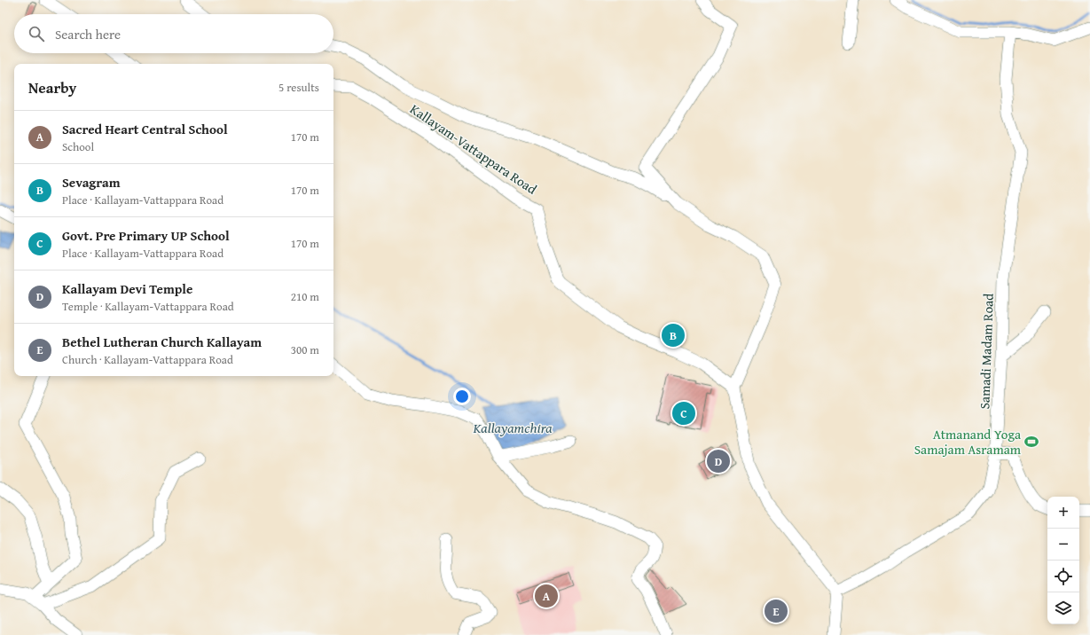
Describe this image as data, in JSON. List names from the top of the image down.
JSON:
{
  "streets": {
    "street": ["Kallayam-Vattappara Road", "Samadi Madam Road"]
  },
  "water": ["Kallayamchira"],
  "places": {
    "sports": ["Atmanand Yoga Samajam Asramam"]
  },
  "page": {
    "search": "Search here",
    "heading": ["Nearby", "5 results"],
    "list": [
      {
        "mark": "A",
        "name": "Sacred Heart Central School",
        "note": "School",
        "value": "170 m"
      },
      {
        "mark": "B",
        "name": "Sevagram",
        "note": "Place · Kallayam-Vattappara Road",
        "value": "170 m"
      },
      {
        "mark": "C",
        "name": "Govt. Pre Primary UP School",
        "note": "Place · Kallayam-Vattappara Road",
        "value": "170 m"
      },
      {
        "mark": "D",
        "name": "Kallayam Devi Temple",
        "note": "Temple · Kallayam-Vattappara Road",
        "value": "210 m"
      },
      {
        "mark": "E",
        "name": "Bethel Lutheran Church Kallayam",
        "note": "Church · Kallayam-Vattappara Road",
        "value": "300 m"
      }
    ],
    "pins": [
      "B",
      "C",
      "D",
      "A",
      "E"
    ],
    "map_buttons": ["+", "−"]
  }
}
